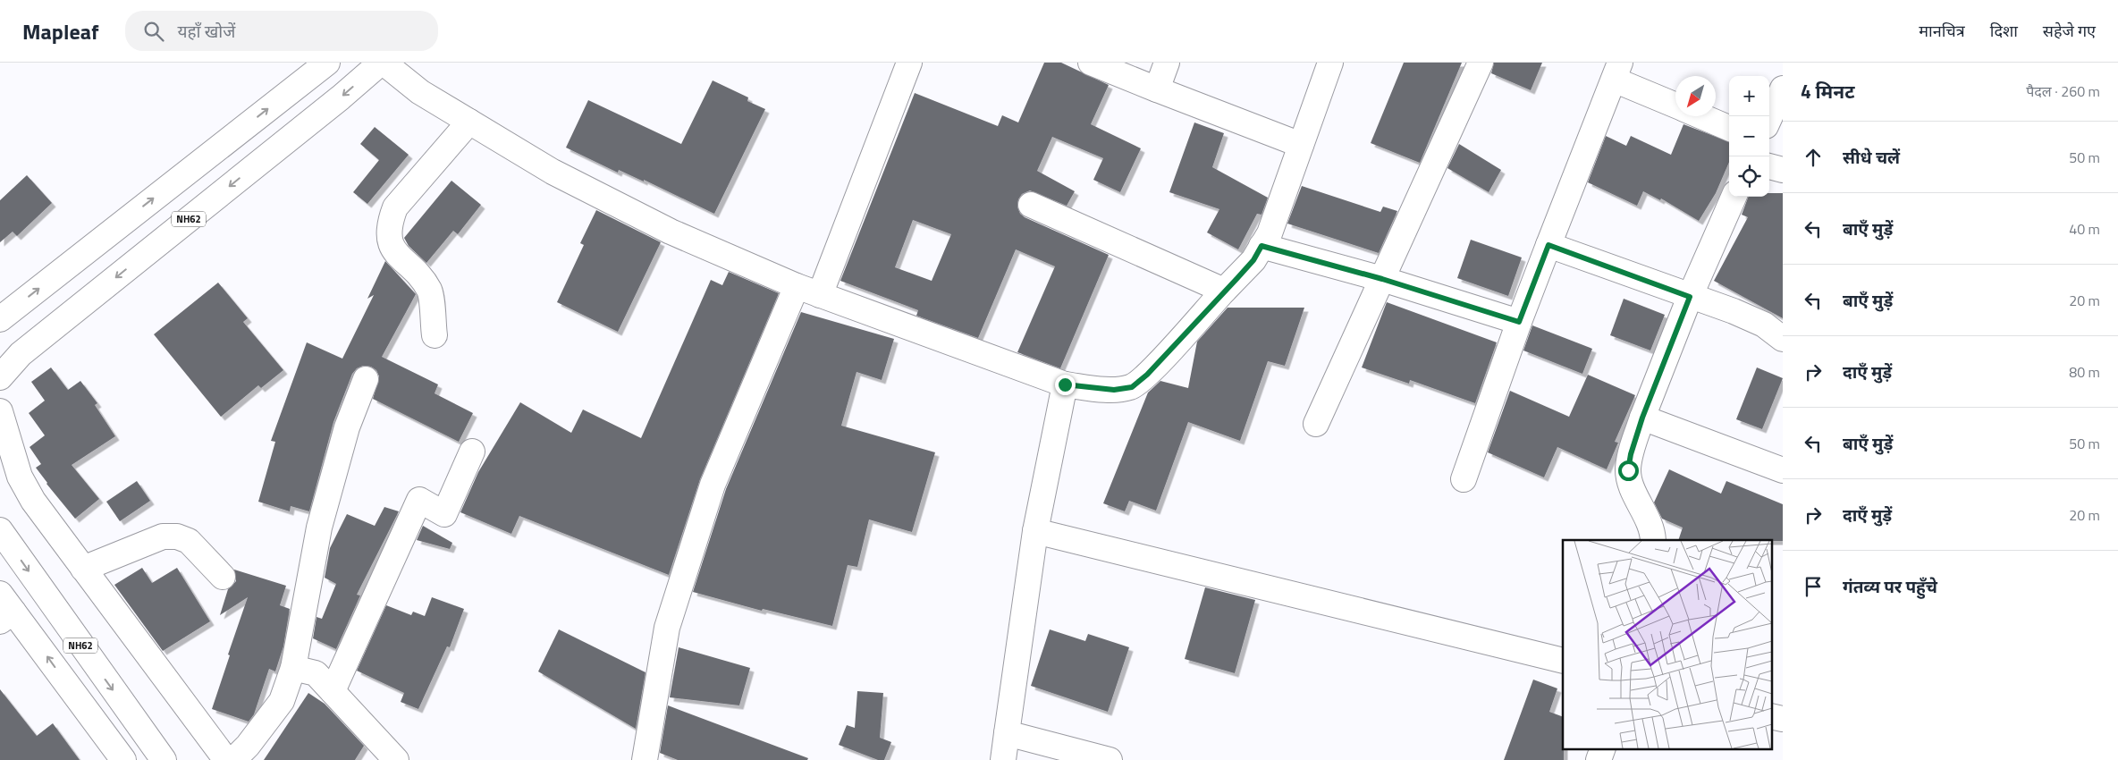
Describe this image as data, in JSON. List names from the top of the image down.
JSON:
{
  "streets": {
    "main road": ["NH62"]
  },
  "north": "bottom left",
  "page": {
    "header": "Mapleaf",
    "search": "यहाँ खोजें",
    "nav": ["मानचित्र", "दिशा", "सहेजे गए"],
    "heading": ["4 मिनट", "पैदल · 260 m"],
    "map_buttons": ["+", "−"],
    "list": [
      ["सीधे चलें", "50 m"],
      ["बाएँ मुड़ें", "40 m"],
      ["बाएँ मुड़ें", "20 m"],
      ["दाएँ मुड़ें", "80 m"],
      ["बाएँ मुड़ें", "50 m"],
      ["दाएँ मुड़ें", "20 m"],
      "गंतव्य पर पहुँचे"
    ]
  }
}
